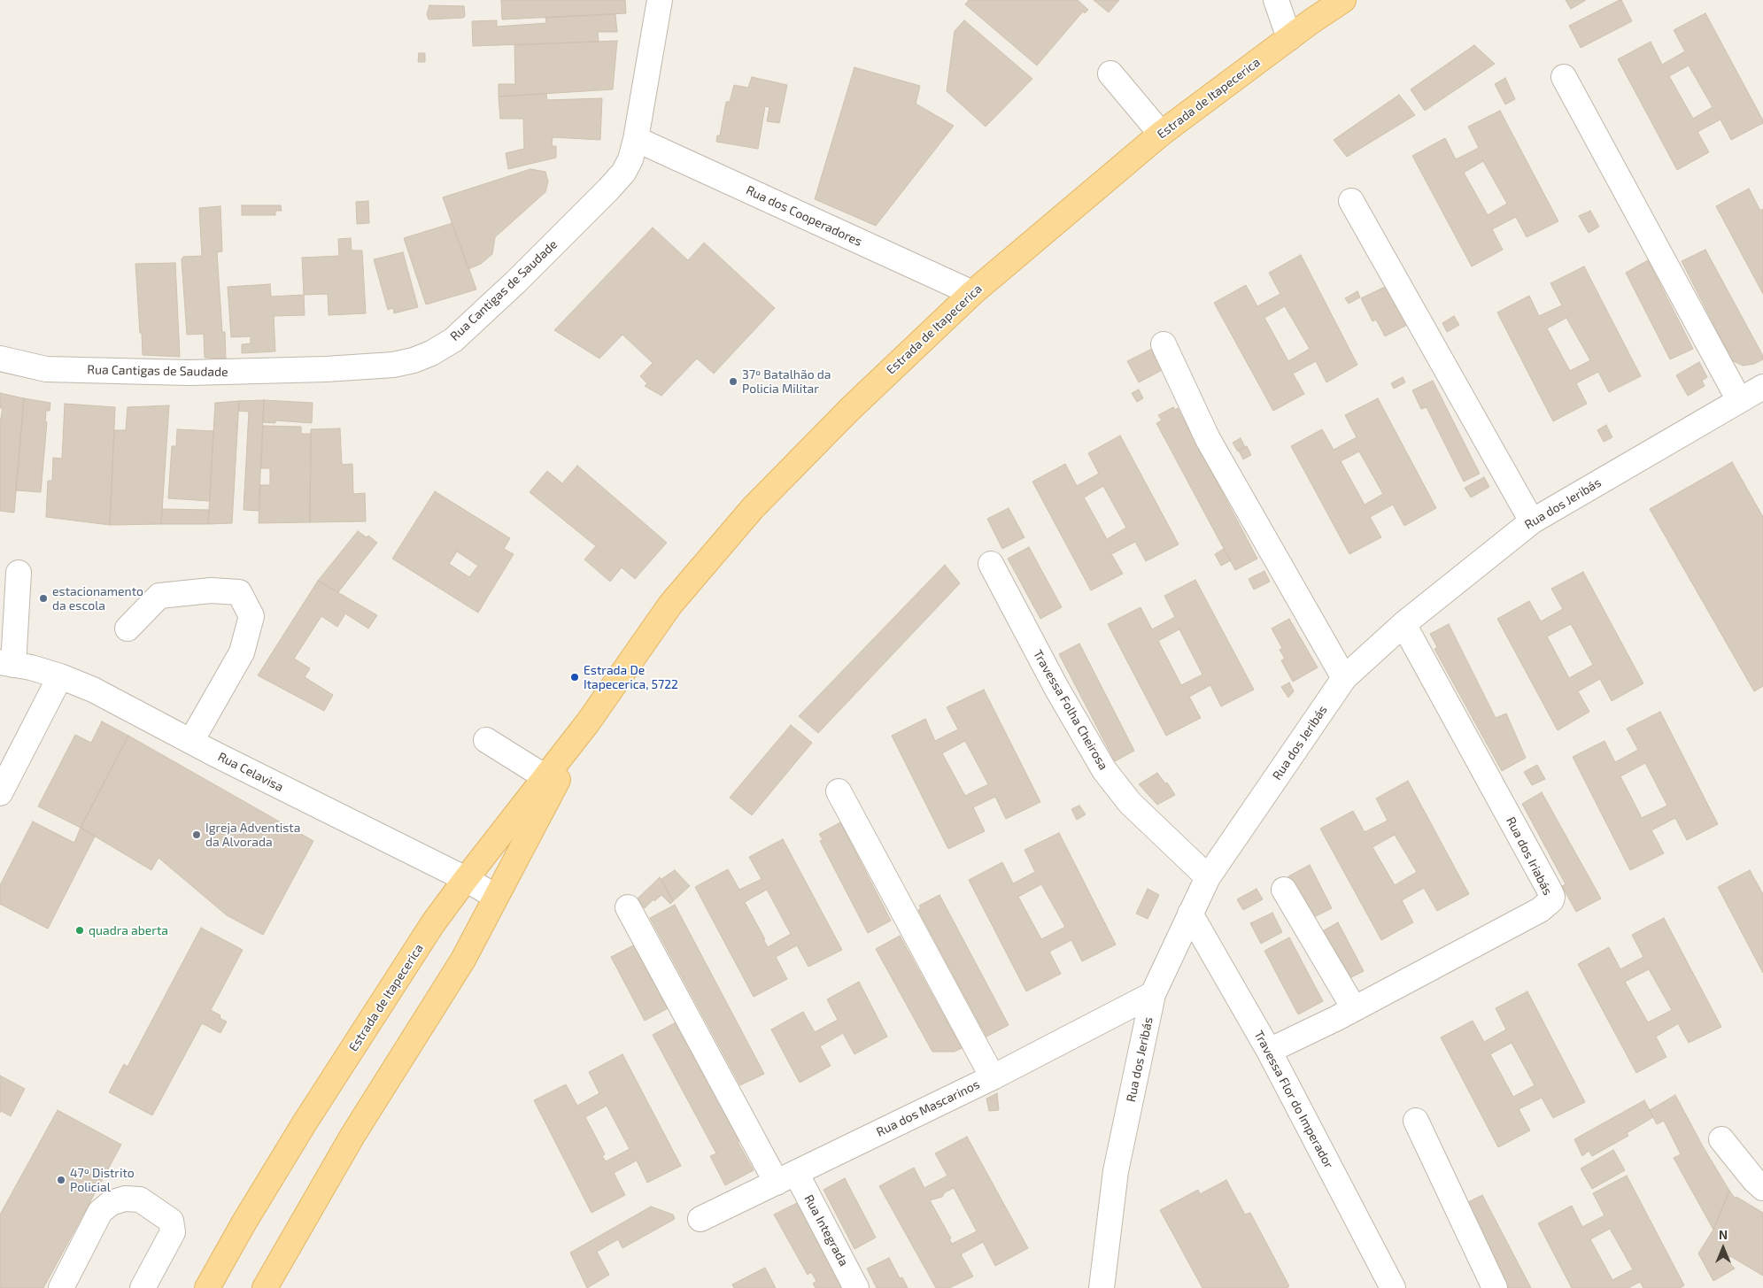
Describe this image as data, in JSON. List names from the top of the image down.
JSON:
{
  "streets": {
    "main road": ["Estrada de Itapecerica"],
    "street": [
      "Rua dos Cooperadores",
      "Rua Cantigas de Saudade",
      "Rua dos Jeribás",
      "Travessa Folha Cheirosa",
      "Rua Celavisa",
      "Rua dos Iriabás",
      "Travessa Flor do Imperador",
      "Rua dos Mascarinos",
      "Rua Integrada"
    ]
  },
  "crossings": [
    ["Estrada de Itapecerica", "Rua dos Cooperadores"],
    ["Estrada de Itapecerica", "Rua Celavisa"],
    ["Rua dos Cooperadores", "Rua Cantigas de Saudade"],
    ["Rua dos Jeribás", "Travessa Folha Cheirosa"],
    ["Rua dos Jeribás", "Rua dos Iriabás"],
    ["Rua dos Jeribás", "Travessa Flor do Imperador"],
    ["Rua dos Jeribás", "Rua dos Mascarinos"],
    ["Rua dos Iriabás", "Travessa Flor do Imperador"],
    ["Rua dos Mascarinos", "Rua Integrada"]
  ],
  "places": [
    "37º Batalhão da Policia Militar",
    "estacionamento da escola",
    "Estrada De Itapecerica, 5722",
    "Igreja Adventista da Alvorada",
    "quadra aberta",
    "47º Distrito Policial"
  ],
  "north": "top"
}
